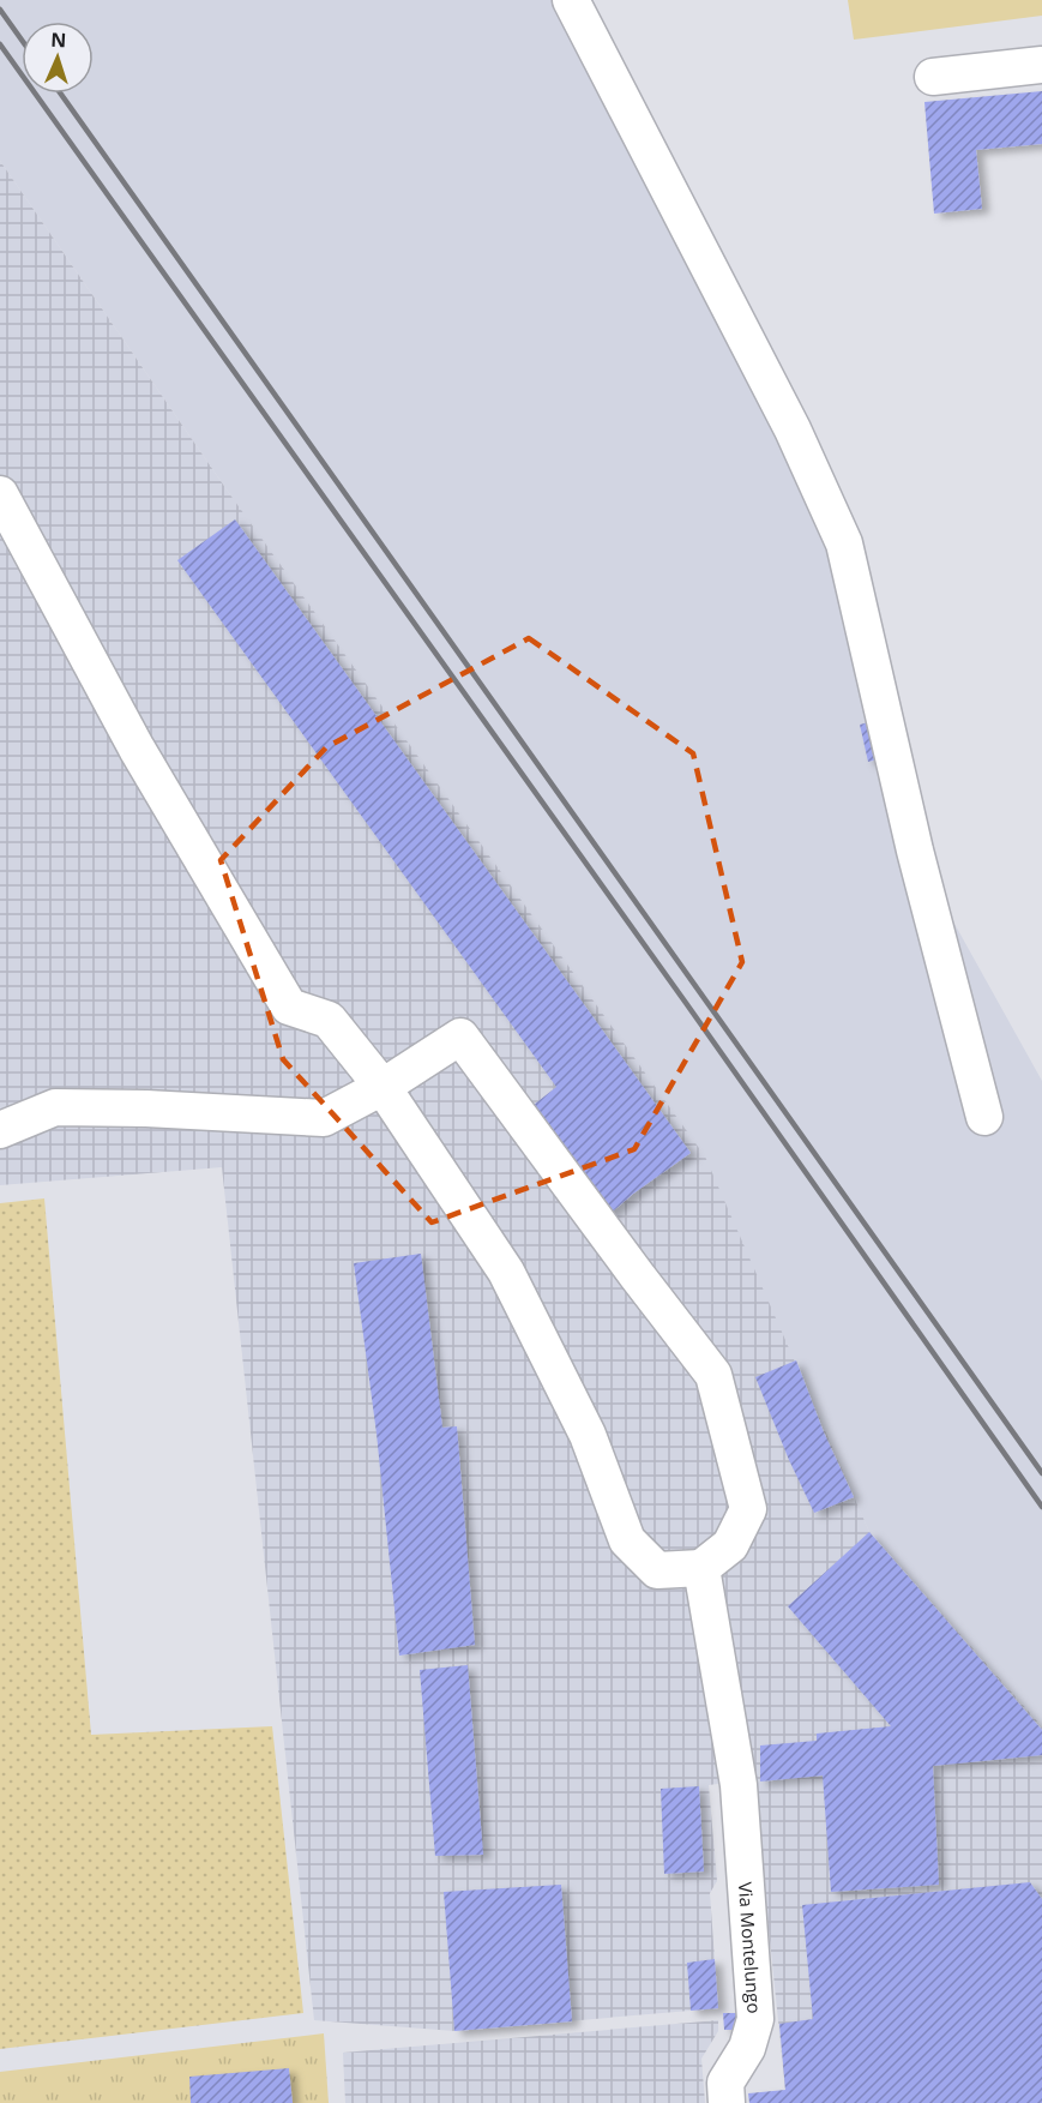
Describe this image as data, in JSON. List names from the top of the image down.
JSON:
{
  "streets": {
    "street": ["Via Montelungo"]
  },
  "north": "top"
}
